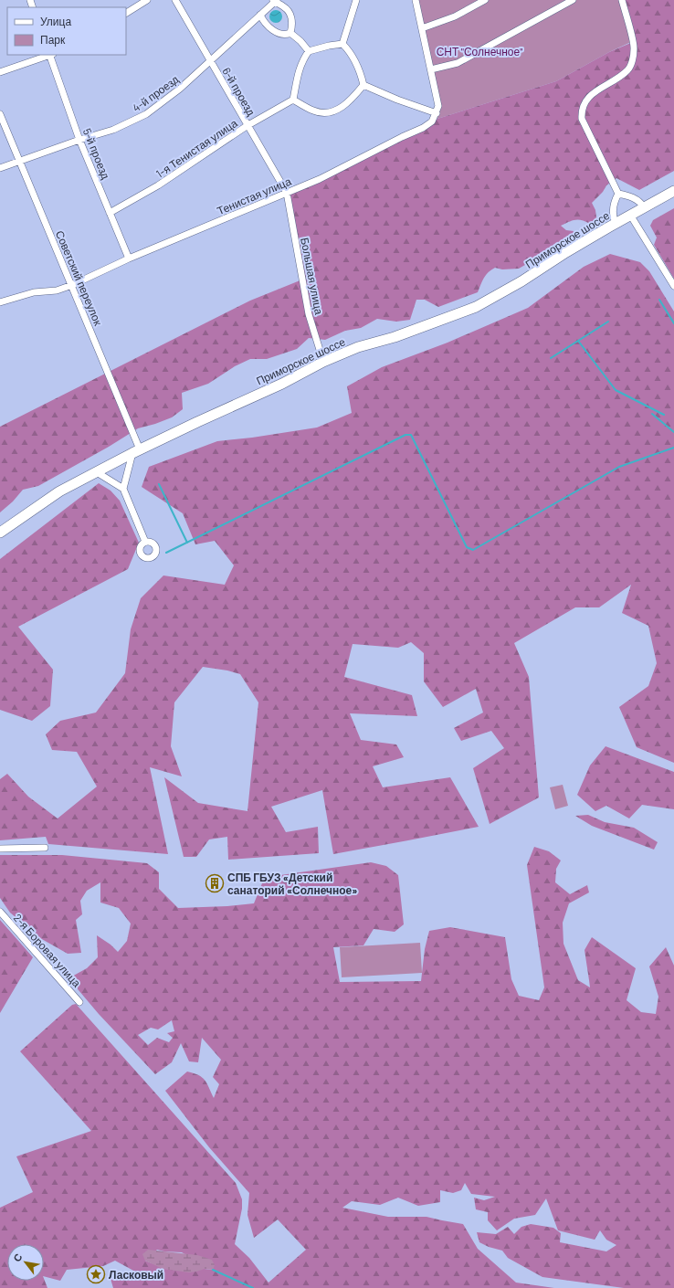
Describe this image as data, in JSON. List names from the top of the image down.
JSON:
{
  "streets": {
    "main road": ["Приморское шоссе"],
    "street": [
      "6-й проезд",
      "4-й проезд",
      "1-я Тенистая улица",
      "5-й проезд",
      "Тенистая улица",
      "Большая улица",
      "Советский переулок",
      "2-я Боровая улица"
    ]
  },
  "crossings": [
    ["6-й проезд", "4-й проезд"],
    ["6-й проезд", "1-я Тенистая улица"],
    ["6-й проезд", "Тенистая улица"],
    ["6-й проезд", "Большая улица"],
    ["4-й проезд", "5-й проезд"],
    ["4-й проезд", "Советский переулок"],
    ["1-я Тенистая улица", "5-й проезд"],
    ["5-й проезд", "Тенистая улица"],
    ["Тенистая улица", "Большая улица"],
    ["Тенистая улица", "Советский переулок"],
    ["Приморское шоссе", "Большая улица"],
    ["Приморское шоссе", "Советский переулок"]
  ],
  "parks": ["СНТ \"Солнечное\""],
  "places": {
    "building": ["СПБ ГБУЗ «Детский санаторий «Солнечное»"],
    "place": ["Ласковый"]
  },
  "legend": ["Улица", "Парк"],
  "north": "top left"
}
